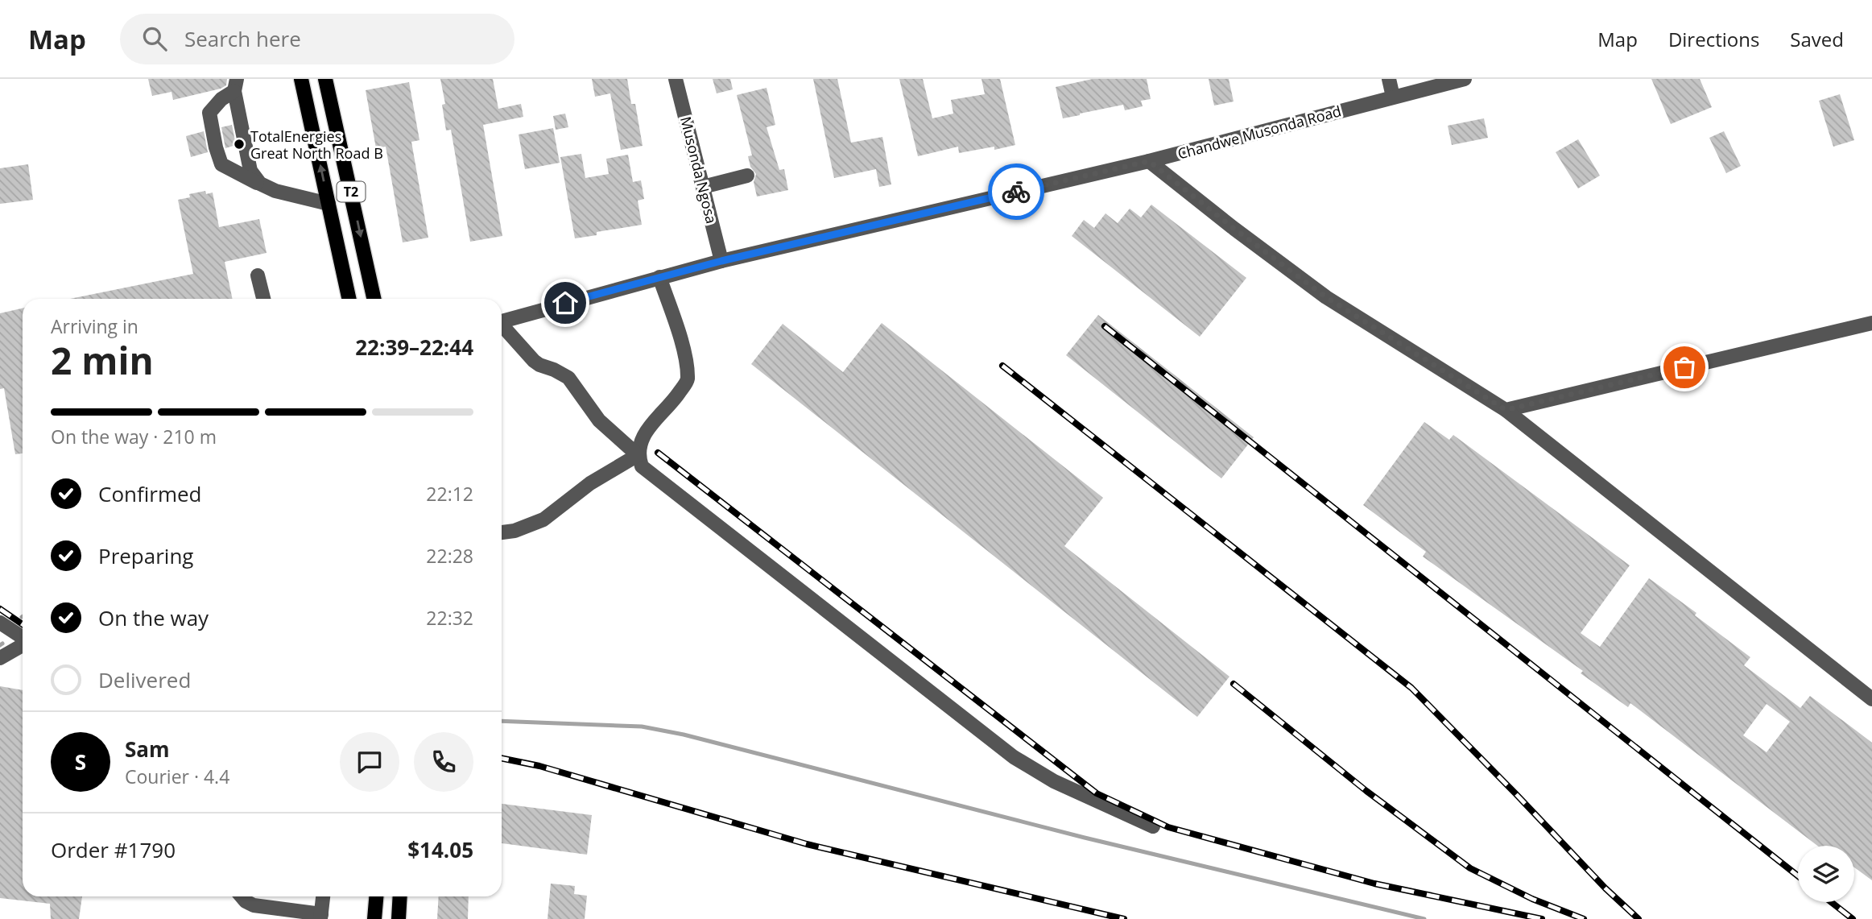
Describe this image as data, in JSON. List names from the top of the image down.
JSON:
{
  "streets": {
    "main road": ["T2"],
    "street": ["Chandwe Musonda Road", "Musonda Ngosa"]
  },
  "crossings": [
    ["Chandwe Musonda Road", "Musonda Ngosa"]
  ],
  "places": ["TotalEnergies Great North Road B"],
  "page": {
    "header": "Map",
    "search": "Search here",
    "nav": ["Map", "Directions", "Saved"],
    "heading": ["2 min", "Arriving in", "22:39–22:44"],
    "panel": [
      "Sam",
      "Courier · 4.4",
      "Order #1790",
      "$14.05"
    ],
    "bar": "On the way · 210 m",
    "list": [
      ["Confirmed", "22:12"],
      ["Preparing", "22:28"],
      ["On the way", "22:32"],
      "Delivered"
    ],
    "round": "S"
  }
}
